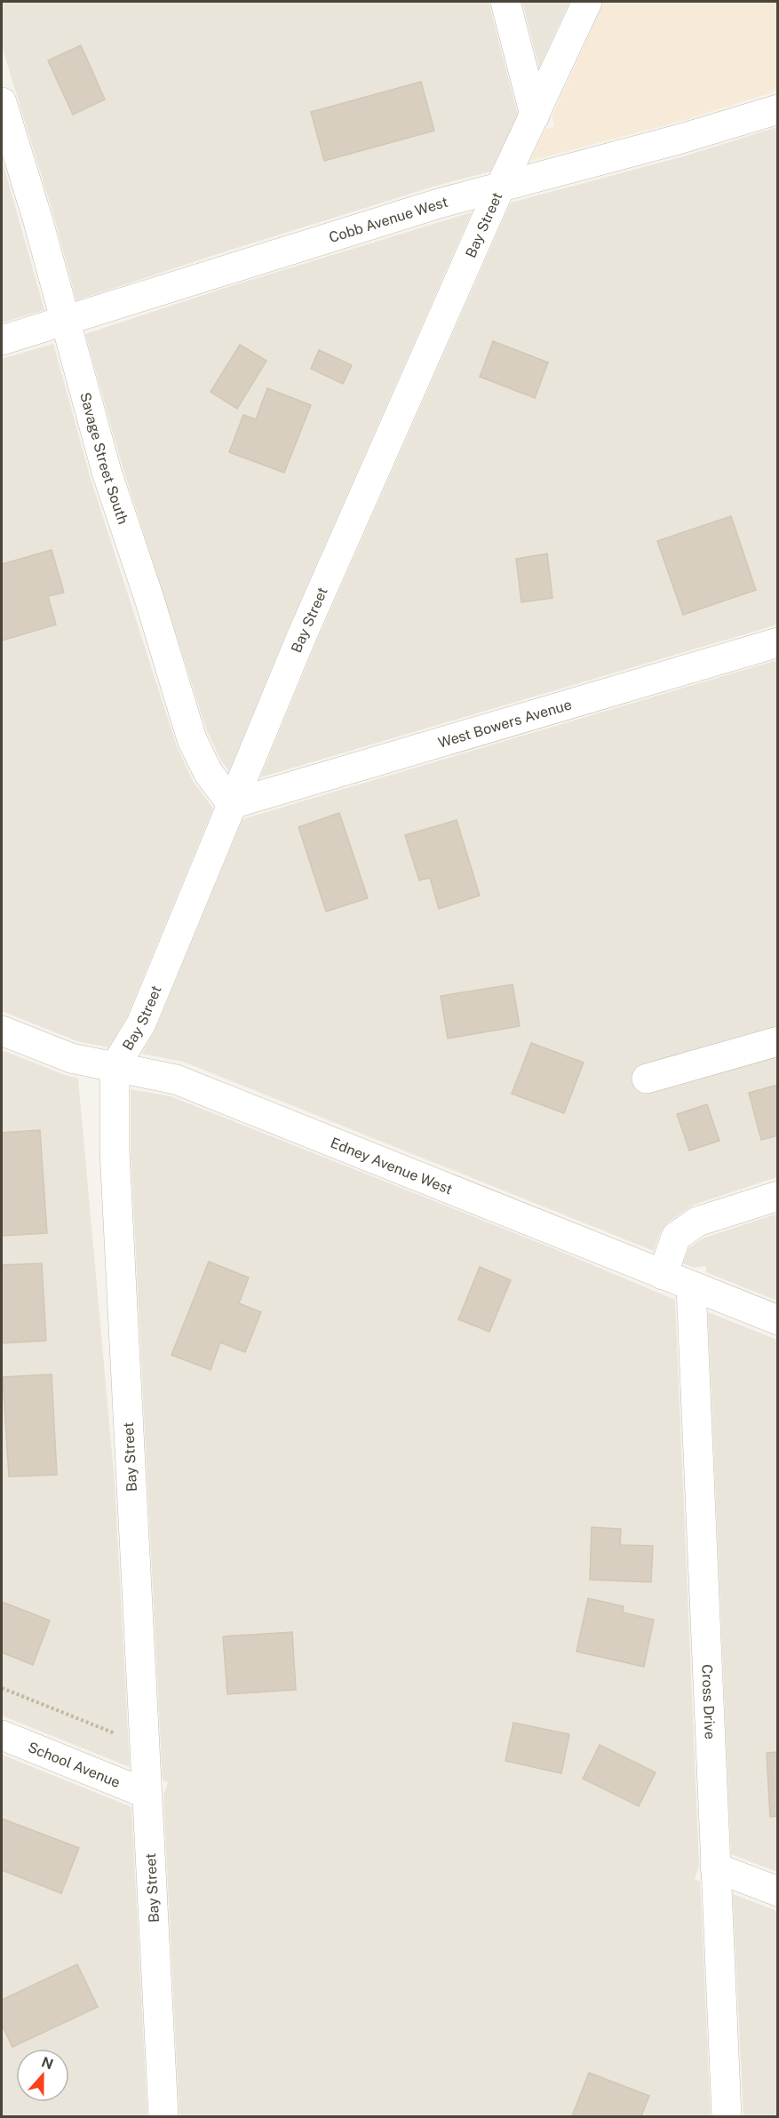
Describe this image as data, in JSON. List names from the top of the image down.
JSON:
{
  "streets": {
    "street": [
      "Cobb Avenue West",
      "Bay Street",
      "Savage Street South",
      "West Bowers Avenue",
      "Edney Avenue West",
      "Cross Drive",
      "School Avenue"
    ]
  },
  "crossings": [
    ["Cobb Avenue West", "Bay Street"],
    ["Cobb Avenue West", "Savage Street South"],
    ["Bay Street", "Savage Street South"],
    ["Bay Street", "West Bowers Avenue"],
    ["Bay Street", "Edney Avenue West"],
    ["Bay Street", "School Avenue"],
    ["Savage Street South", "West Bowers Avenue"],
    ["Edney Avenue West", "Cross Drive"]
  ],
  "north": "top"
}
